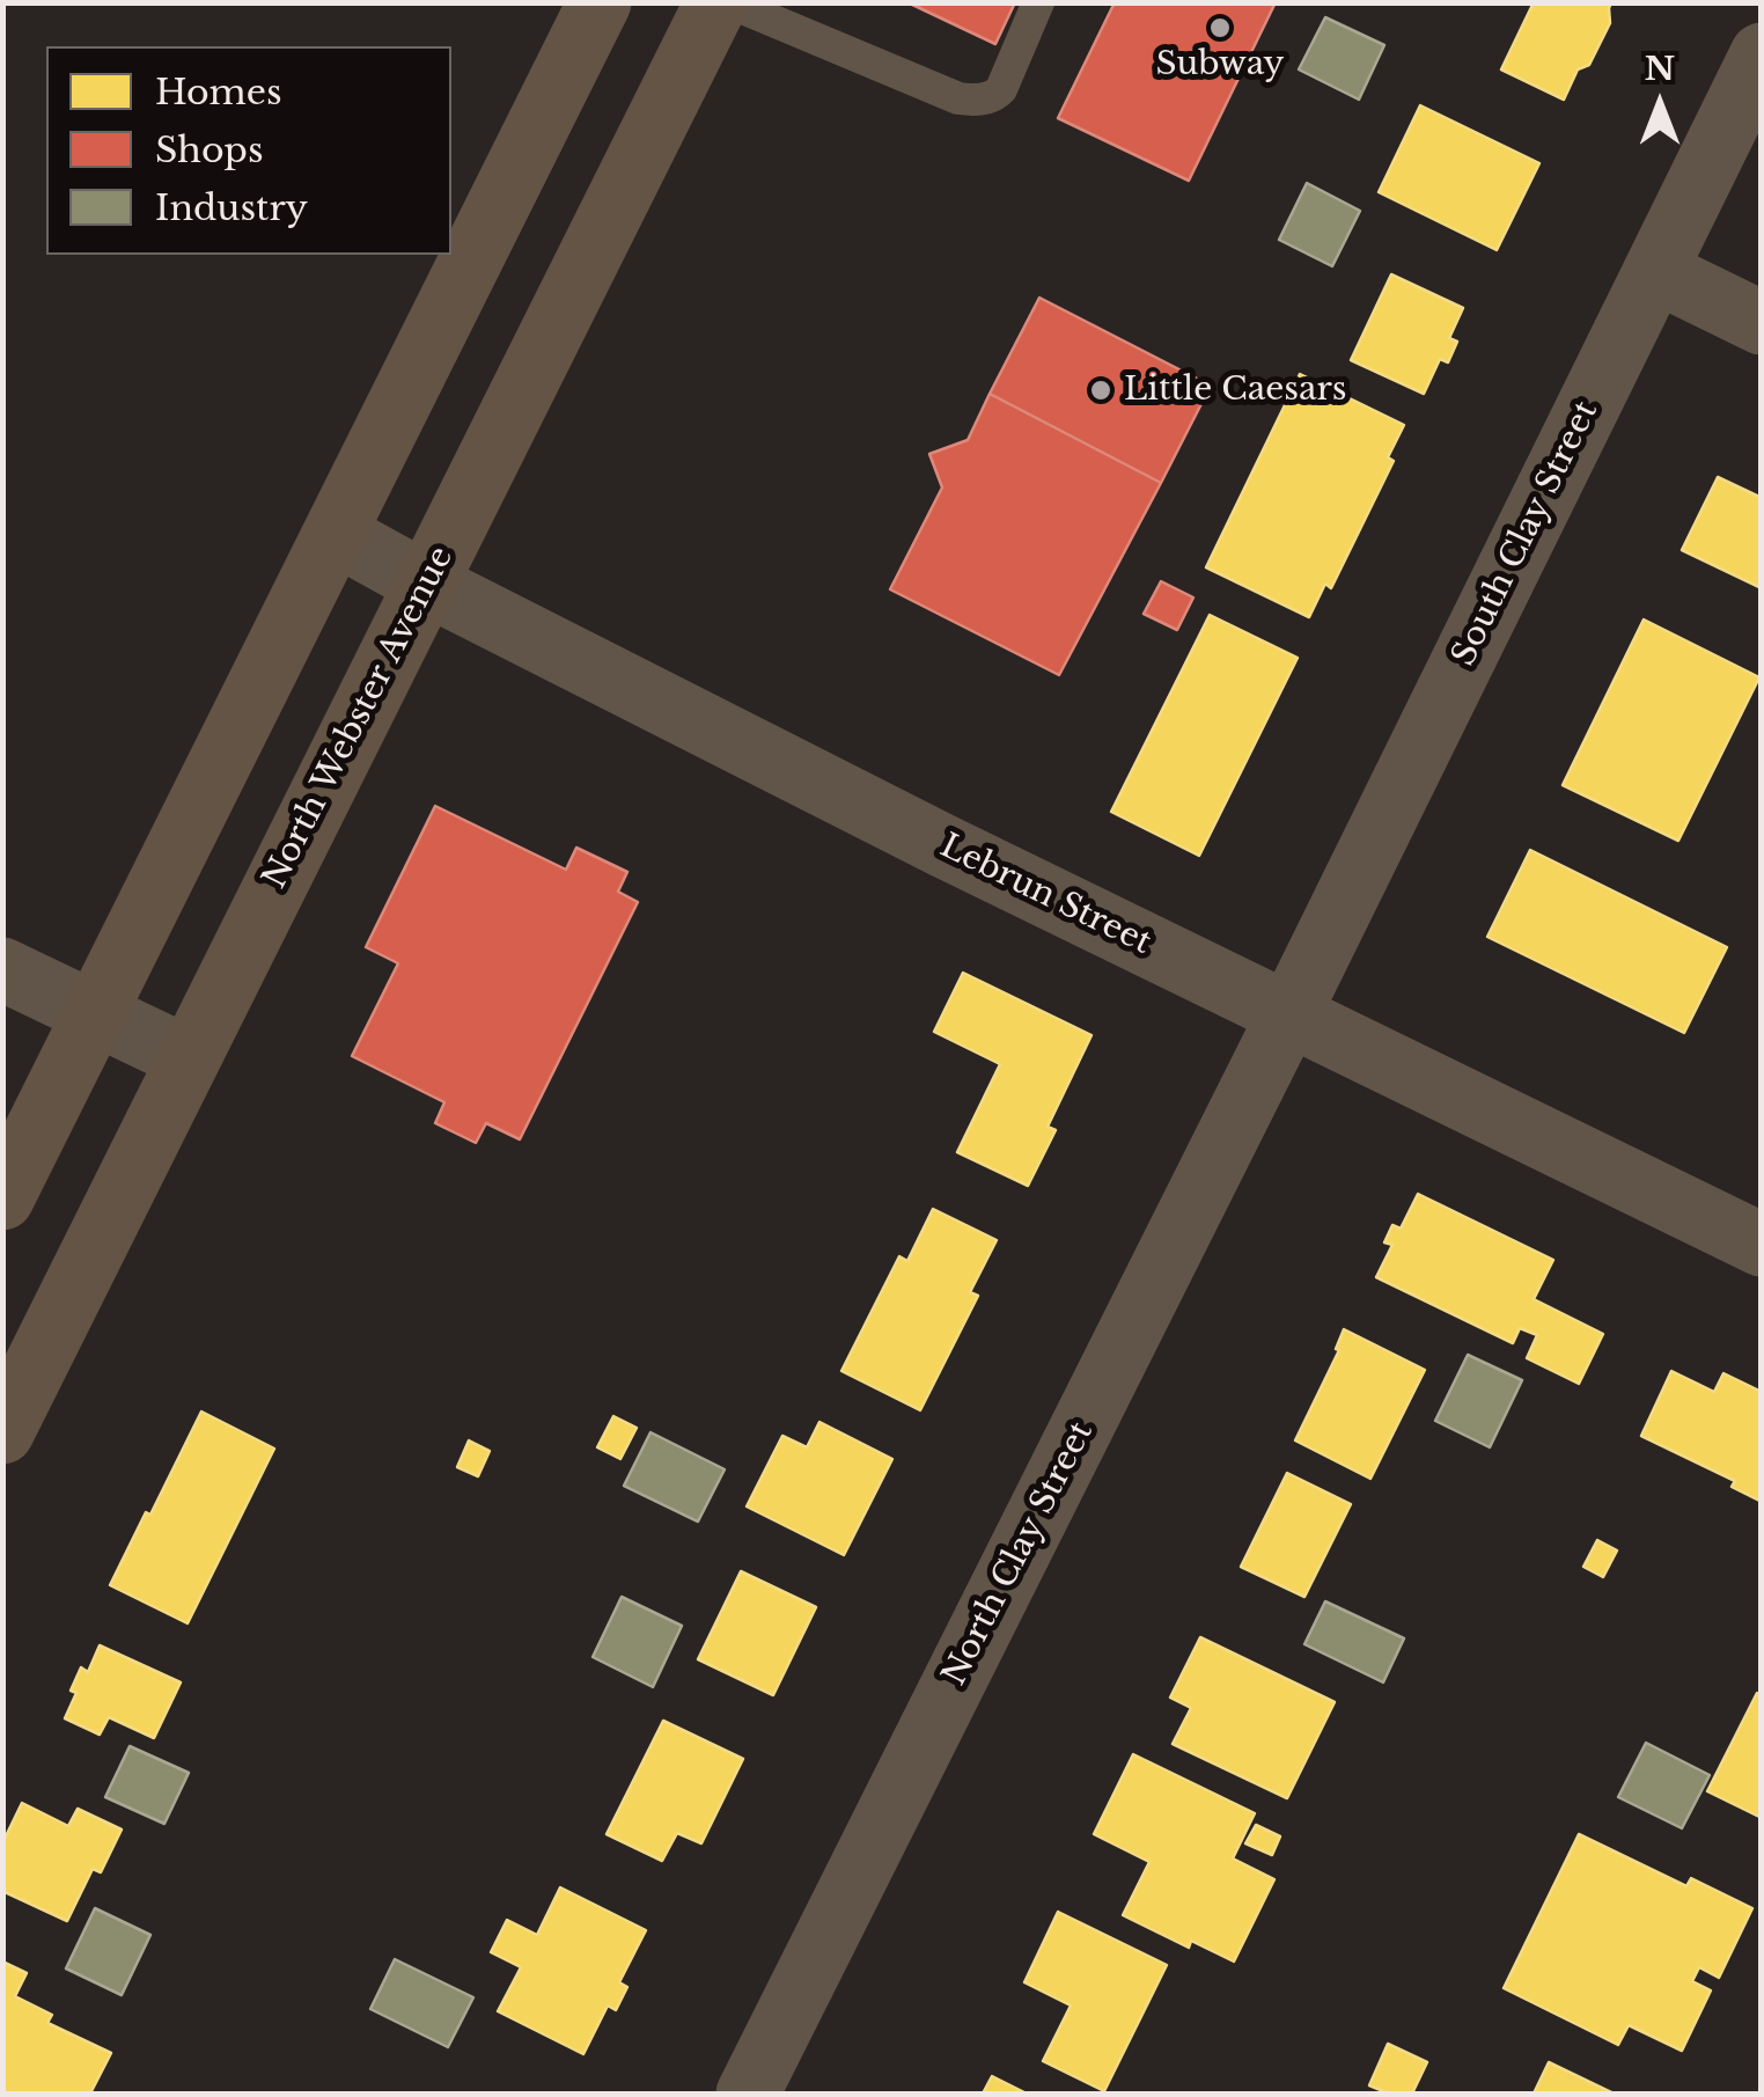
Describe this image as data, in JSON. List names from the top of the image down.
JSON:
{
  "streets": {
    "main road": ["North Webster Avenue"],
    "street": ["South Clay Street", "Lebrun Street", "North Clay Street"]
  },
  "crossings": [
    ["South Clay Street", "Lebrun Street"],
    ["South Clay Street", "North Clay Street"],
    ["North Webster Avenue", "Lebrun Street"],
    ["Lebrun Street", "North Clay Street"]
  ],
  "places": ["Subway", "Little Caesars"],
  "legend": ["Homes", "Shops", "Industry"],
  "north": "top"
}
